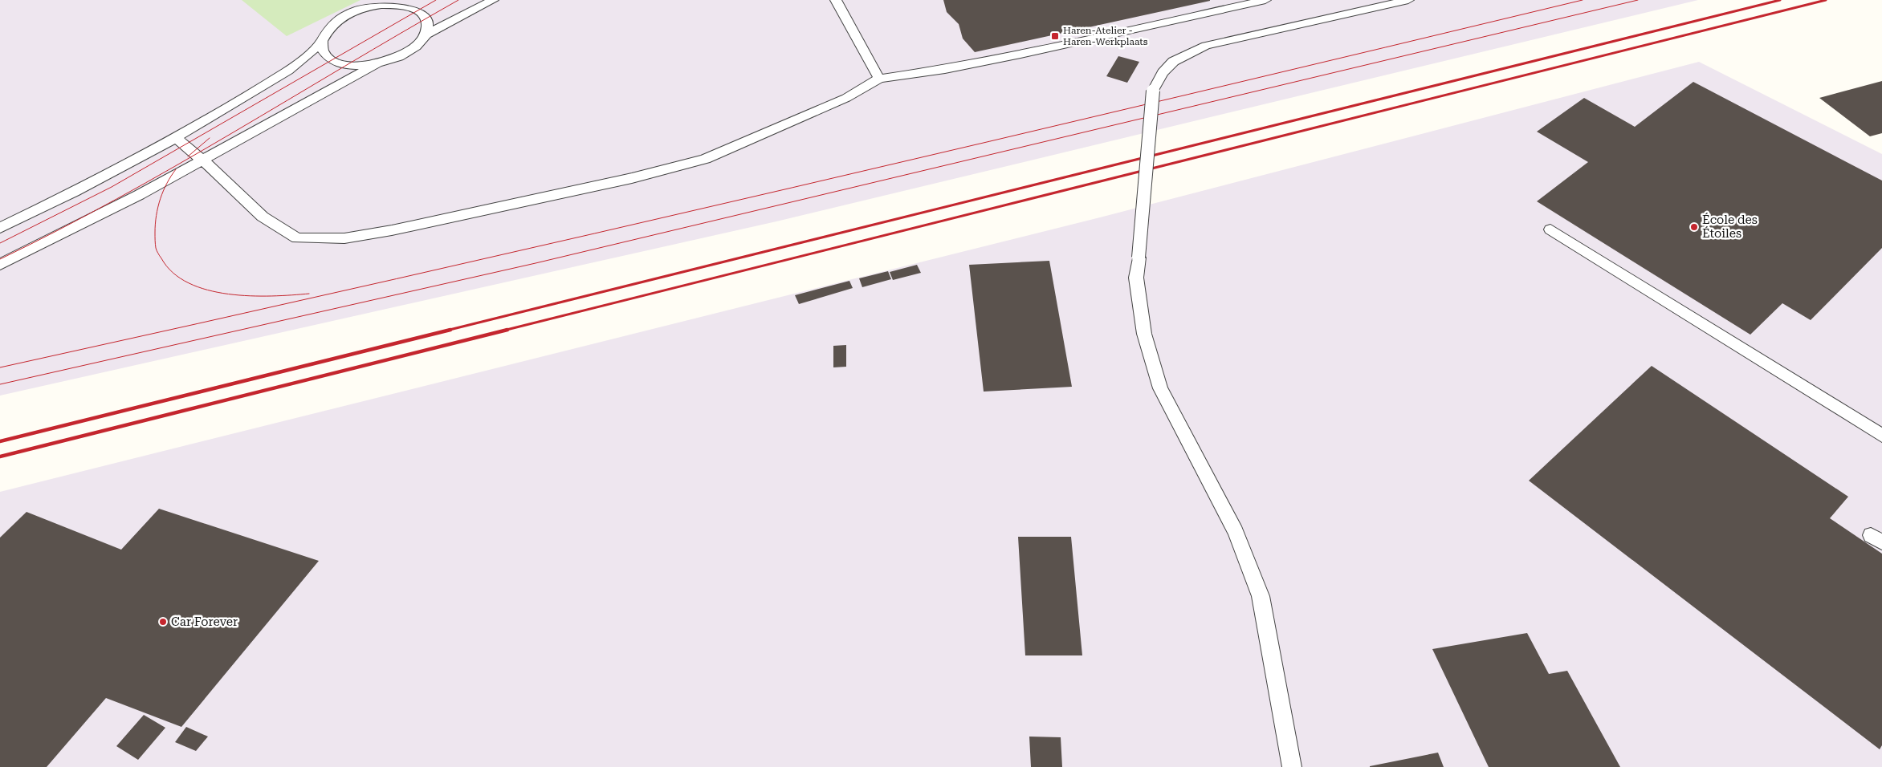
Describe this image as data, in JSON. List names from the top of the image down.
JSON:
{
  "places": {
    "transit": ["Haren-Atelier - Haren-Werkplaats"],
    "other": ["École des Étoiles", "Car Forever"]
  }
}
